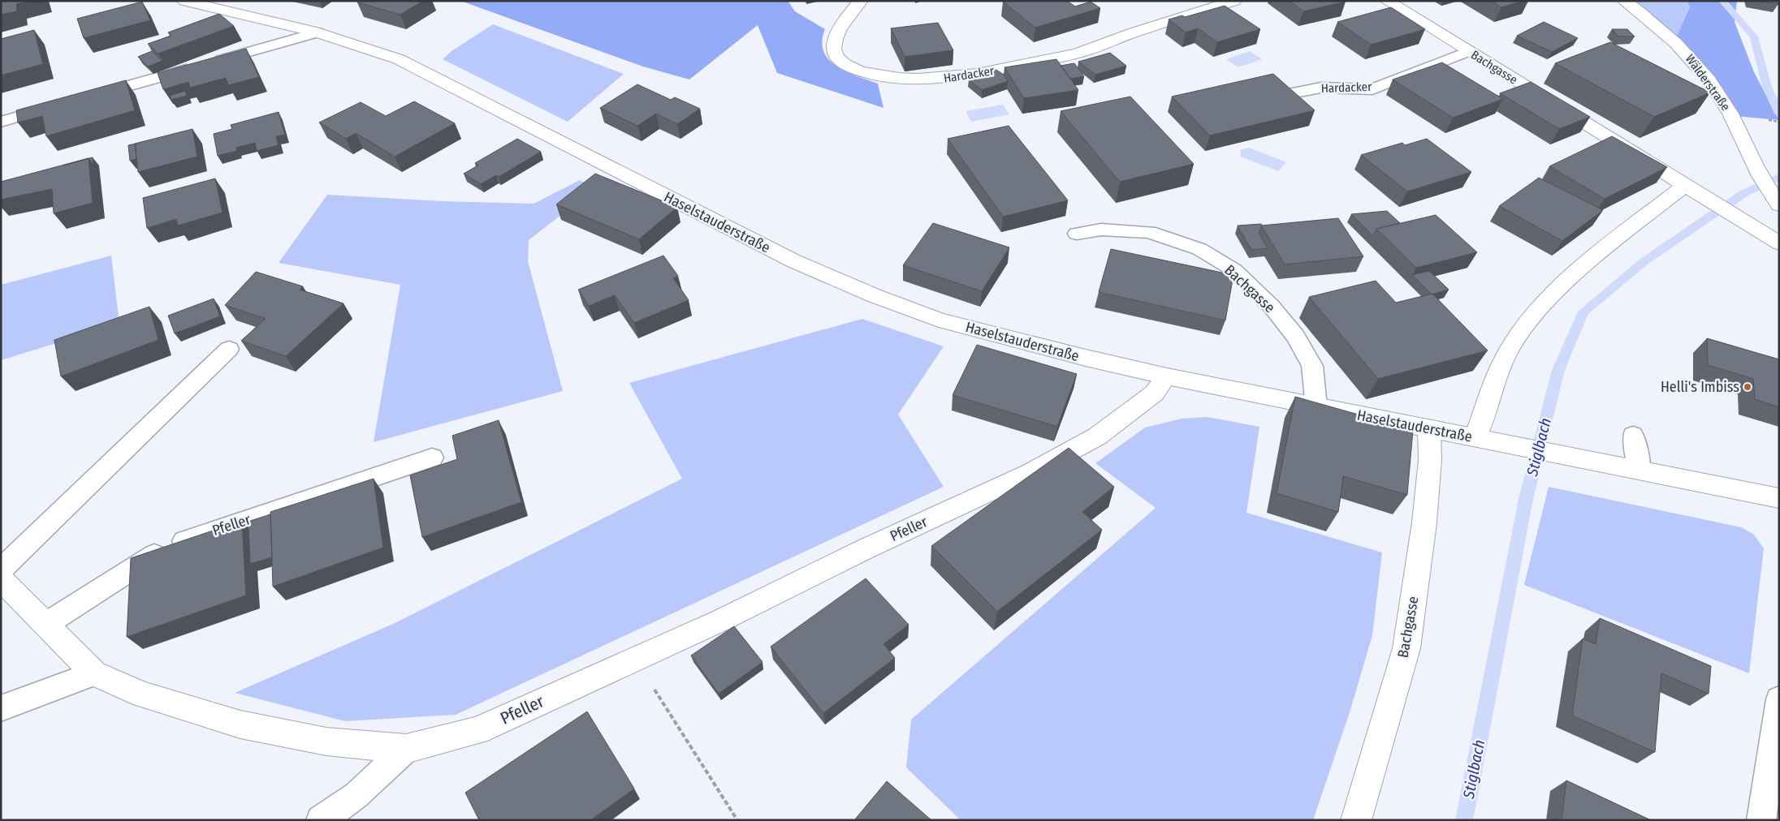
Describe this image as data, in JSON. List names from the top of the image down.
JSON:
{
  "streets": {
    "street": [
      "Bachgasse",
      "Hardacker",
      "Wälderstraße",
      "Haselstauderstraße",
      "Pfeller"
    ]
  },
  "crossings": [
    ["Bachgasse", "Hardacker"],
    ["Bachgasse", "Haselstauderstraße"],
    ["Haselstauderstraße", "Pfeller"]
  ],
  "water": ["Stiglbach"],
  "places": ["Helli's Imbiss"]
}
